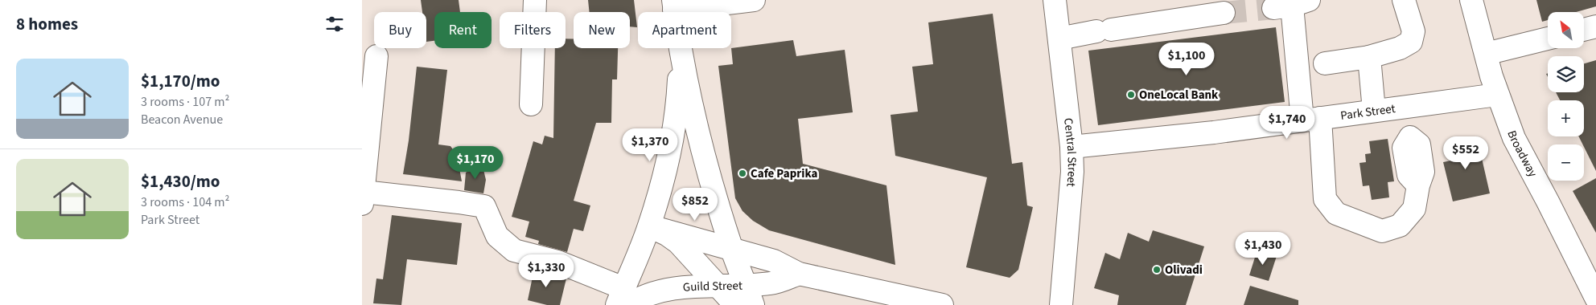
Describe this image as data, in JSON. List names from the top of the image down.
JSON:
{
  "streets": {
    "street": [
      "Park Street",
      "Central Street",
      "Broadway",
      "Guild Street"
    ]
  },
  "crossings": [
    ["Park Street", "Central Street"],
    ["Park Street", "Broadway"]
  ],
  "places": ["OneLocal Bank", "Cafe Paprika", "Olivadi"],
  "north": "top left",
  "page": {
    "heading": "8 homes",
    "map_buttons": ["+", "−"],
    "chip": [
      "Buy",
      "Rent",
      "Filters",
      "New",
      "Apartment"
    ],
    "price": [
      "$1,100",
      "$1,740",
      "$1,370",
      "$552",
      "$1,170",
      "$852",
      "$1,430",
      "$1,330"
    ],
    "list": [
      {
        "name": "$1,170/mo",
        "note": "3 rooms · 107 m² · Beacon Avenue"
      },
      {
        "name": "$1,430/mo",
        "note": "3 rooms · 104 m² · Park Street"
      }
    ]
  }
}
